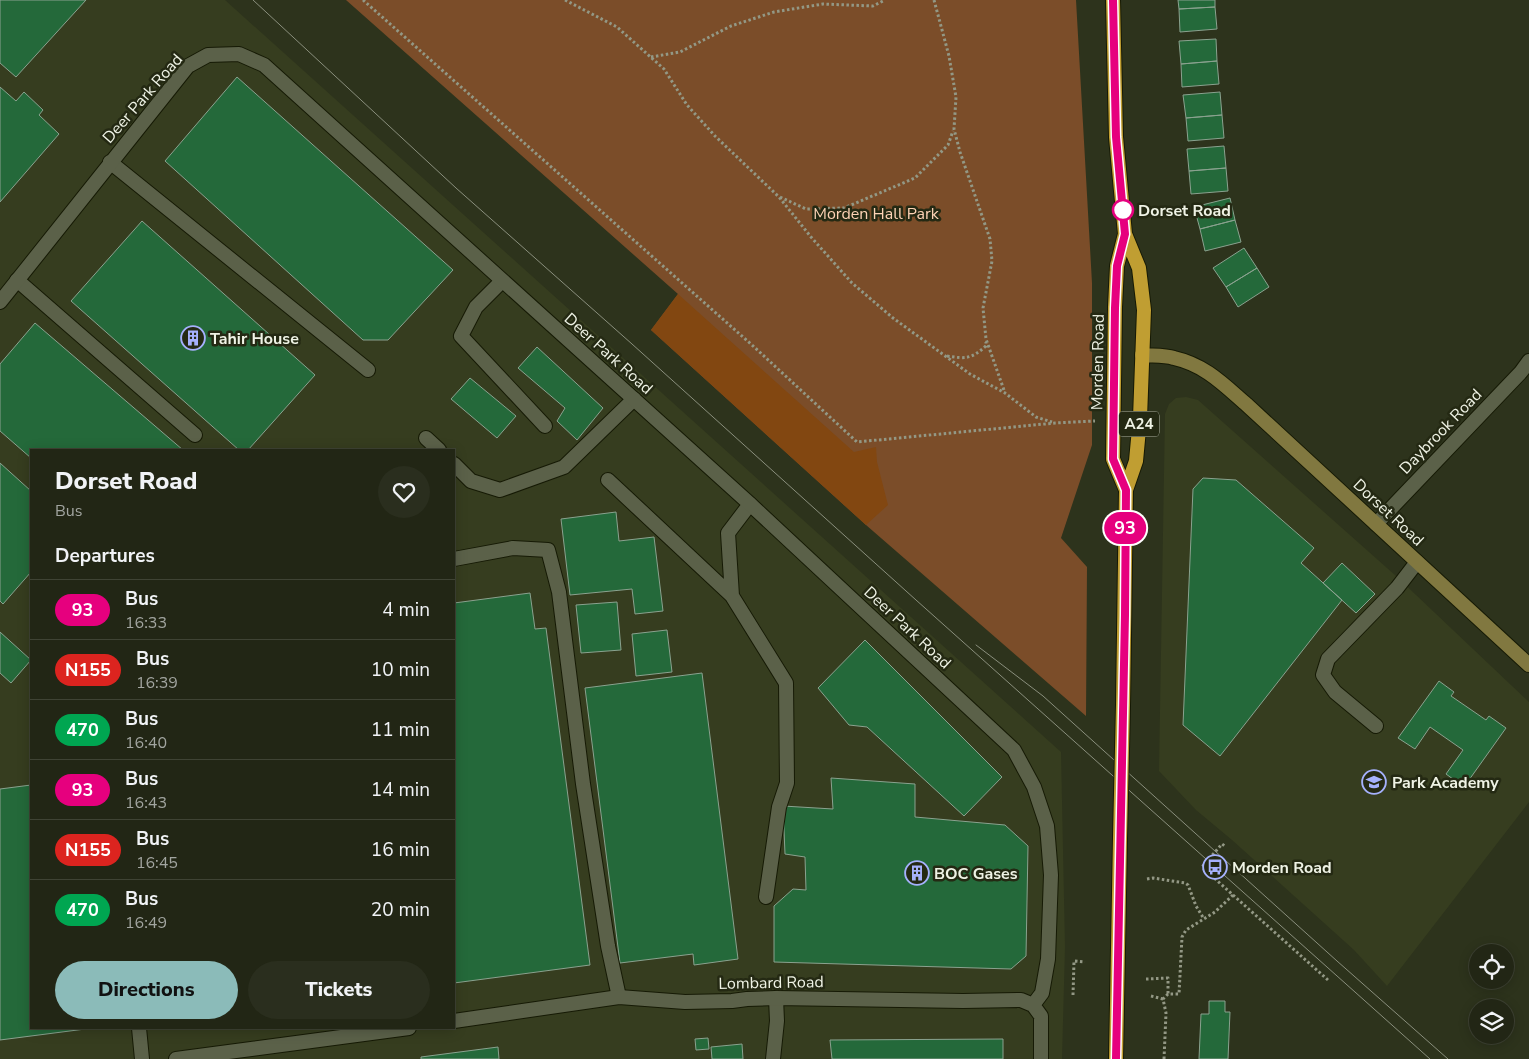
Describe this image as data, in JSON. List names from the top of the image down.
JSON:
{
  "streets": {
    "highway": ["Morden Road", "A24"],
    "main road": ["Dorset Road"],
    "street": ["Deer Park Road", "Daybrook Road", "Lombard Road"]
  },
  "crossings": [
    ["Deer Park Road", "Lombard Road"],
    ["Morden Road", "Dorset Road"],
    ["Daybrook Road", "Dorset Road"]
  ],
  "parks": ["Morden Hall Park"],
  "places": {
    "other": ["Dorset Road"],
    "building": ["Tahir House", "BOC Gases"],
    "school or university": ["Park Academy"],
    "bus stop": ["Morden Road"]
  },
  "lines": ["bus line 93"],
  "page": {
    "on_map": "93",
    "heading": [
      ["Dorset Road", "Bus"],
      "Departures"
    ],
    "list": [
      {
        "mark": "93",
        "name": "Bus",
        "note": "16:33",
        "value": "4 min"
      },
      {
        "mark": "N155",
        "name": "Bus",
        "note": "16:39",
        "value": "10 min"
      },
      {
        "mark": "470",
        "name": "Bus",
        "note": "16:40",
        "value": "11 min"
      },
      {
        "mark": "93",
        "name": "Bus",
        "note": "16:43",
        "value": "14 min"
      },
      {
        "mark": "N155",
        "name": "Bus",
        "note": "16:45",
        "value": "16 min"
      },
      {
        "mark": "470",
        "name": "Bus",
        "note": "16:49",
        "value": "20 min"
      }
    ],
    "buttons": ["Directions", "Tickets"]
  }
}
